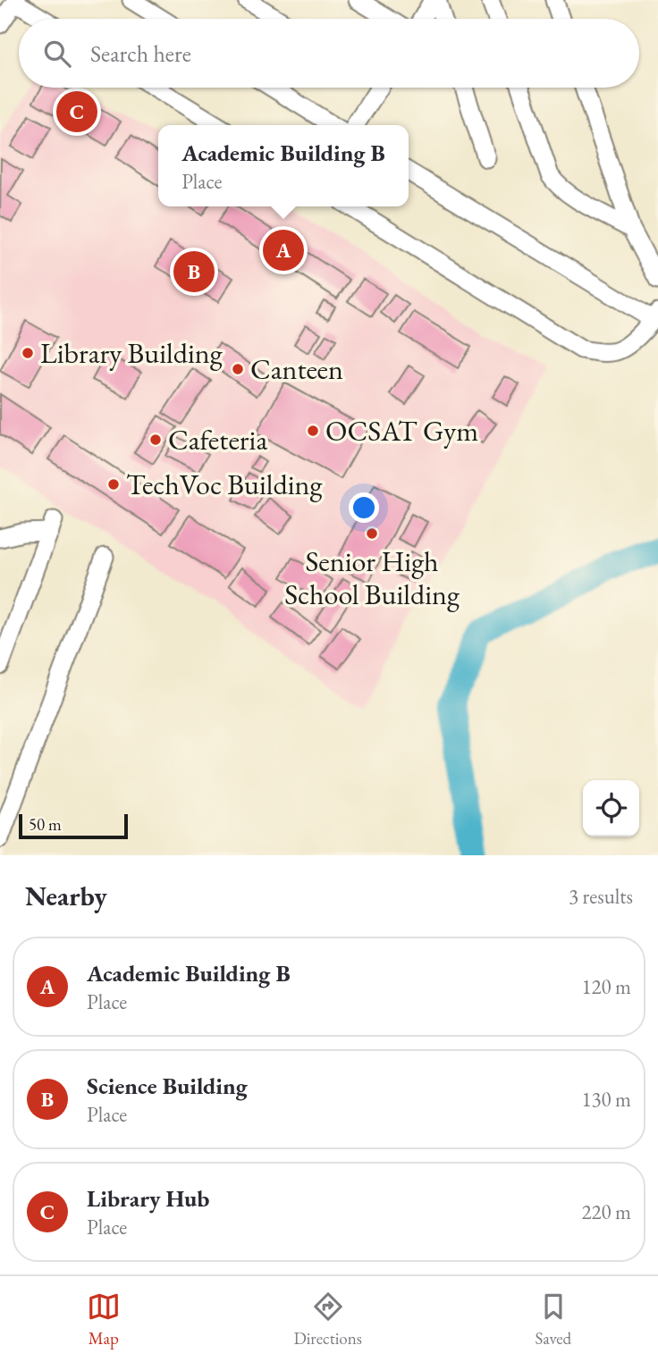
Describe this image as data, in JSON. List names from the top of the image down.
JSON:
{
  "places": [
    "Library Building",
    "Canteen",
    "OCSAT Gym",
    "Cafeteria",
    "TechVoc Building",
    "Senior High School Building"
  ],
  "scale_bar": "50 m",
  "page": {
    "search": "Search here",
    "pins": ["C", "A", "B"],
    "popup": ["Academic Building B", "Place"],
    "scale": "50 m",
    "heading": ["Nearby", "3 results"],
    "list": [
      {
        "mark": "A",
        "name": "Academic Building B",
        "note": "Place",
        "value": "120 m"
      },
      {
        "mark": "B",
        "name": "Science Building",
        "note": "Place",
        "value": "130 m"
      },
      {
        "mark": "C",
        "name": "Library Hub",
        "note": "Place",
        "value": "220 m"
      }
    ],
    "nav": ["Map", "Directions", "Saved"]
  }
}
